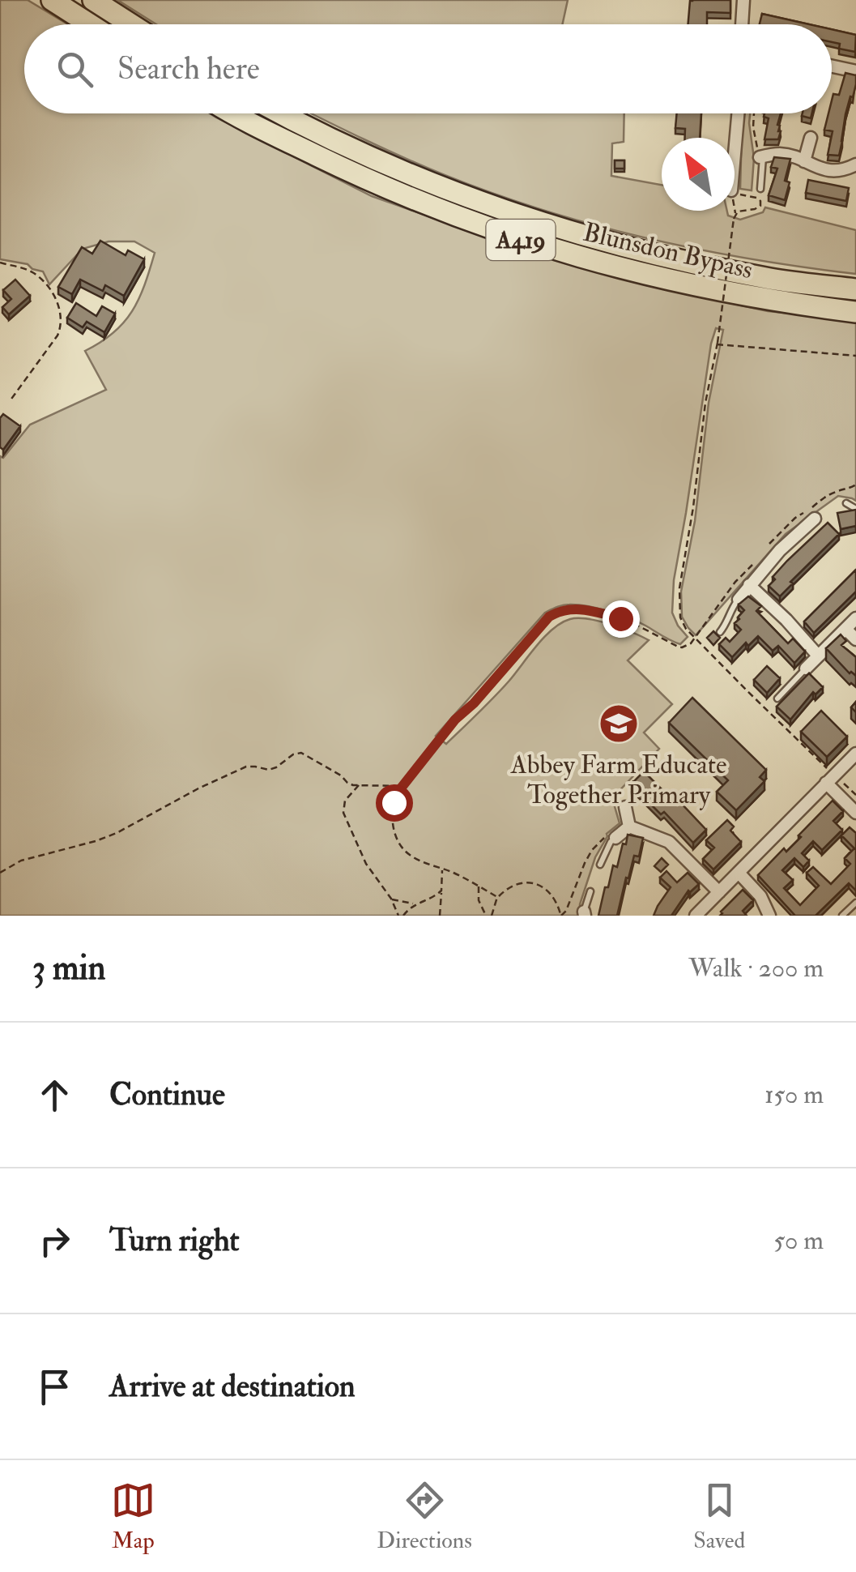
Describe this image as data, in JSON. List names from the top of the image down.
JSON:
{
  "streets": {
    "highway": ["A419", "Blunsdon Bypass"]
  },
  "places": {
    "school or university": ["Abbey Farm Educate Together Primary"]
  },
  "north": "top left",
  "page": {
    "search": "Search here",
    "heading": ["3 min", "Walk · 200 m"],
    "list": [
      ["Continue", "150 m"],
      ["Turn right", "50 m"],
      "Arrive at destination"
    ],
    "nav": ["Map", "Directions", "Saved"]
  }
}
